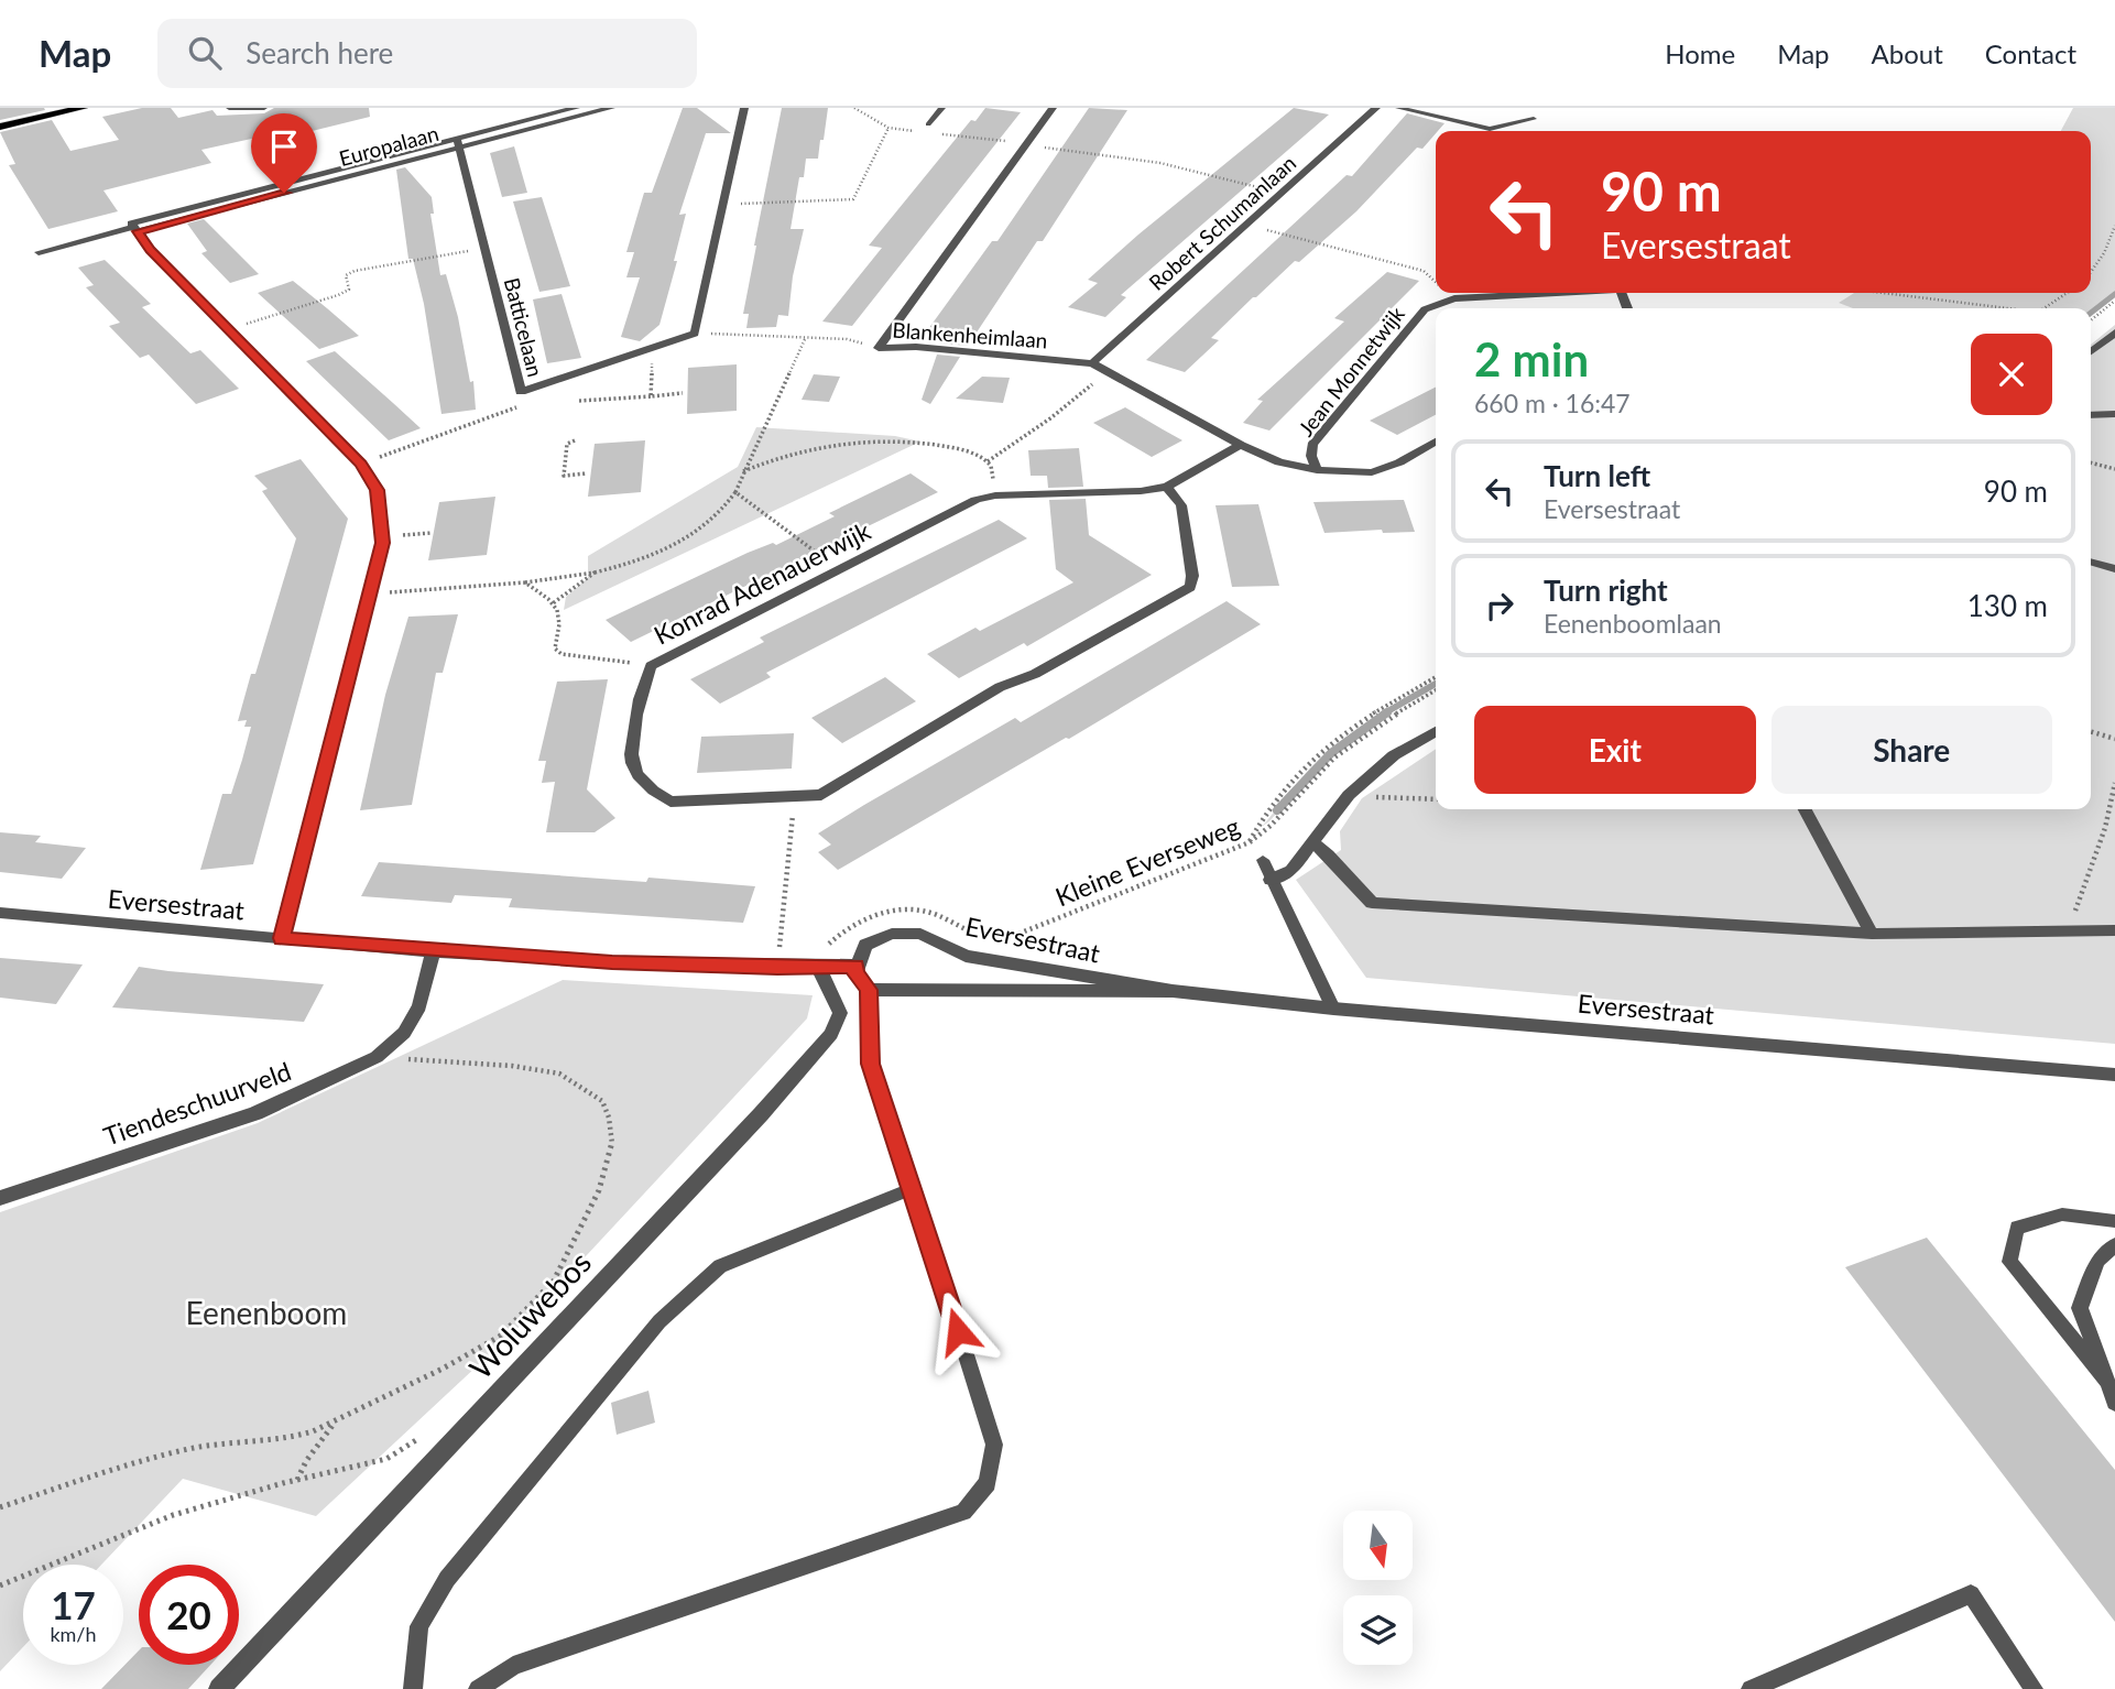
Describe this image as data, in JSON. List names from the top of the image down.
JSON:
{
  "streets": {
    "street": [
      "Europalaan",
      "Robert Schumanlaan",
      "Batticelaan",
      "Blankenheimlaan",
      "Jean Monnetwijk",
      "Konrad Adenauerwijk",
      "Eversestraat",
      "Tiendeschuurveld",
      "Woluwebos"
    ],
    "path": ["Kleine Everseweg"]
  },
  "crossings": [
    ["Europalaan", "Batticelaan"],
    ["Robert Schumanlaan", "Blankenheimlaan"],
    ["Blankenheimlaan", "Jean Monnetwijk"],
    ["Blankenheimlaan", "Konrad Adenauerwijk"],
    ["Jean Monnetwijk", "Konrad Adenauerwijk"],
    ["Eversestraat", "Tiendeschuurveld"],
    ["Eversestraat", "Woluwebos"]
  ],
  "parks": ["Eenenboom"],
  "north": "bottom",
  "page": {
    "header": "Map",
    "search": "Search here",
    "nav": [
      "Home",
      "Map",
      "About",
      "Contact"
    ],
    "turn": ["90 m", "Eversestraat"],
    "heading": ["2 min", "660 m · 16:47"],
    "list": [
      {
        "name": "Turn left",
        "note": "Eversestraat",
        "value": "90 m"
      },
      {
        "name": "Turn right",
        "note": "Eenenboomlaan",
        "value": "130 m"
      }
    ],
    "buttons": ["Exit", "Share"],
    "speed": "17 km/h",
    "limit": "20"
  }
}
